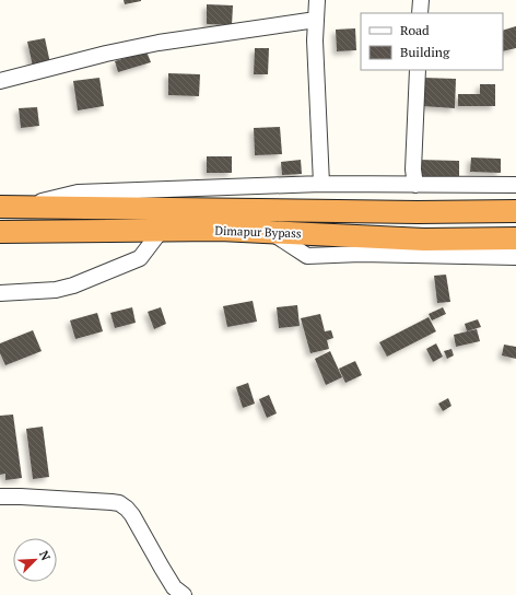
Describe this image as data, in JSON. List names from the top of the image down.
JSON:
{
  "streets": {
    "highway": ["Dimapur Bypass"]
  },
  "legend": ["Road", "Building"],
  "north": "top right"
}
